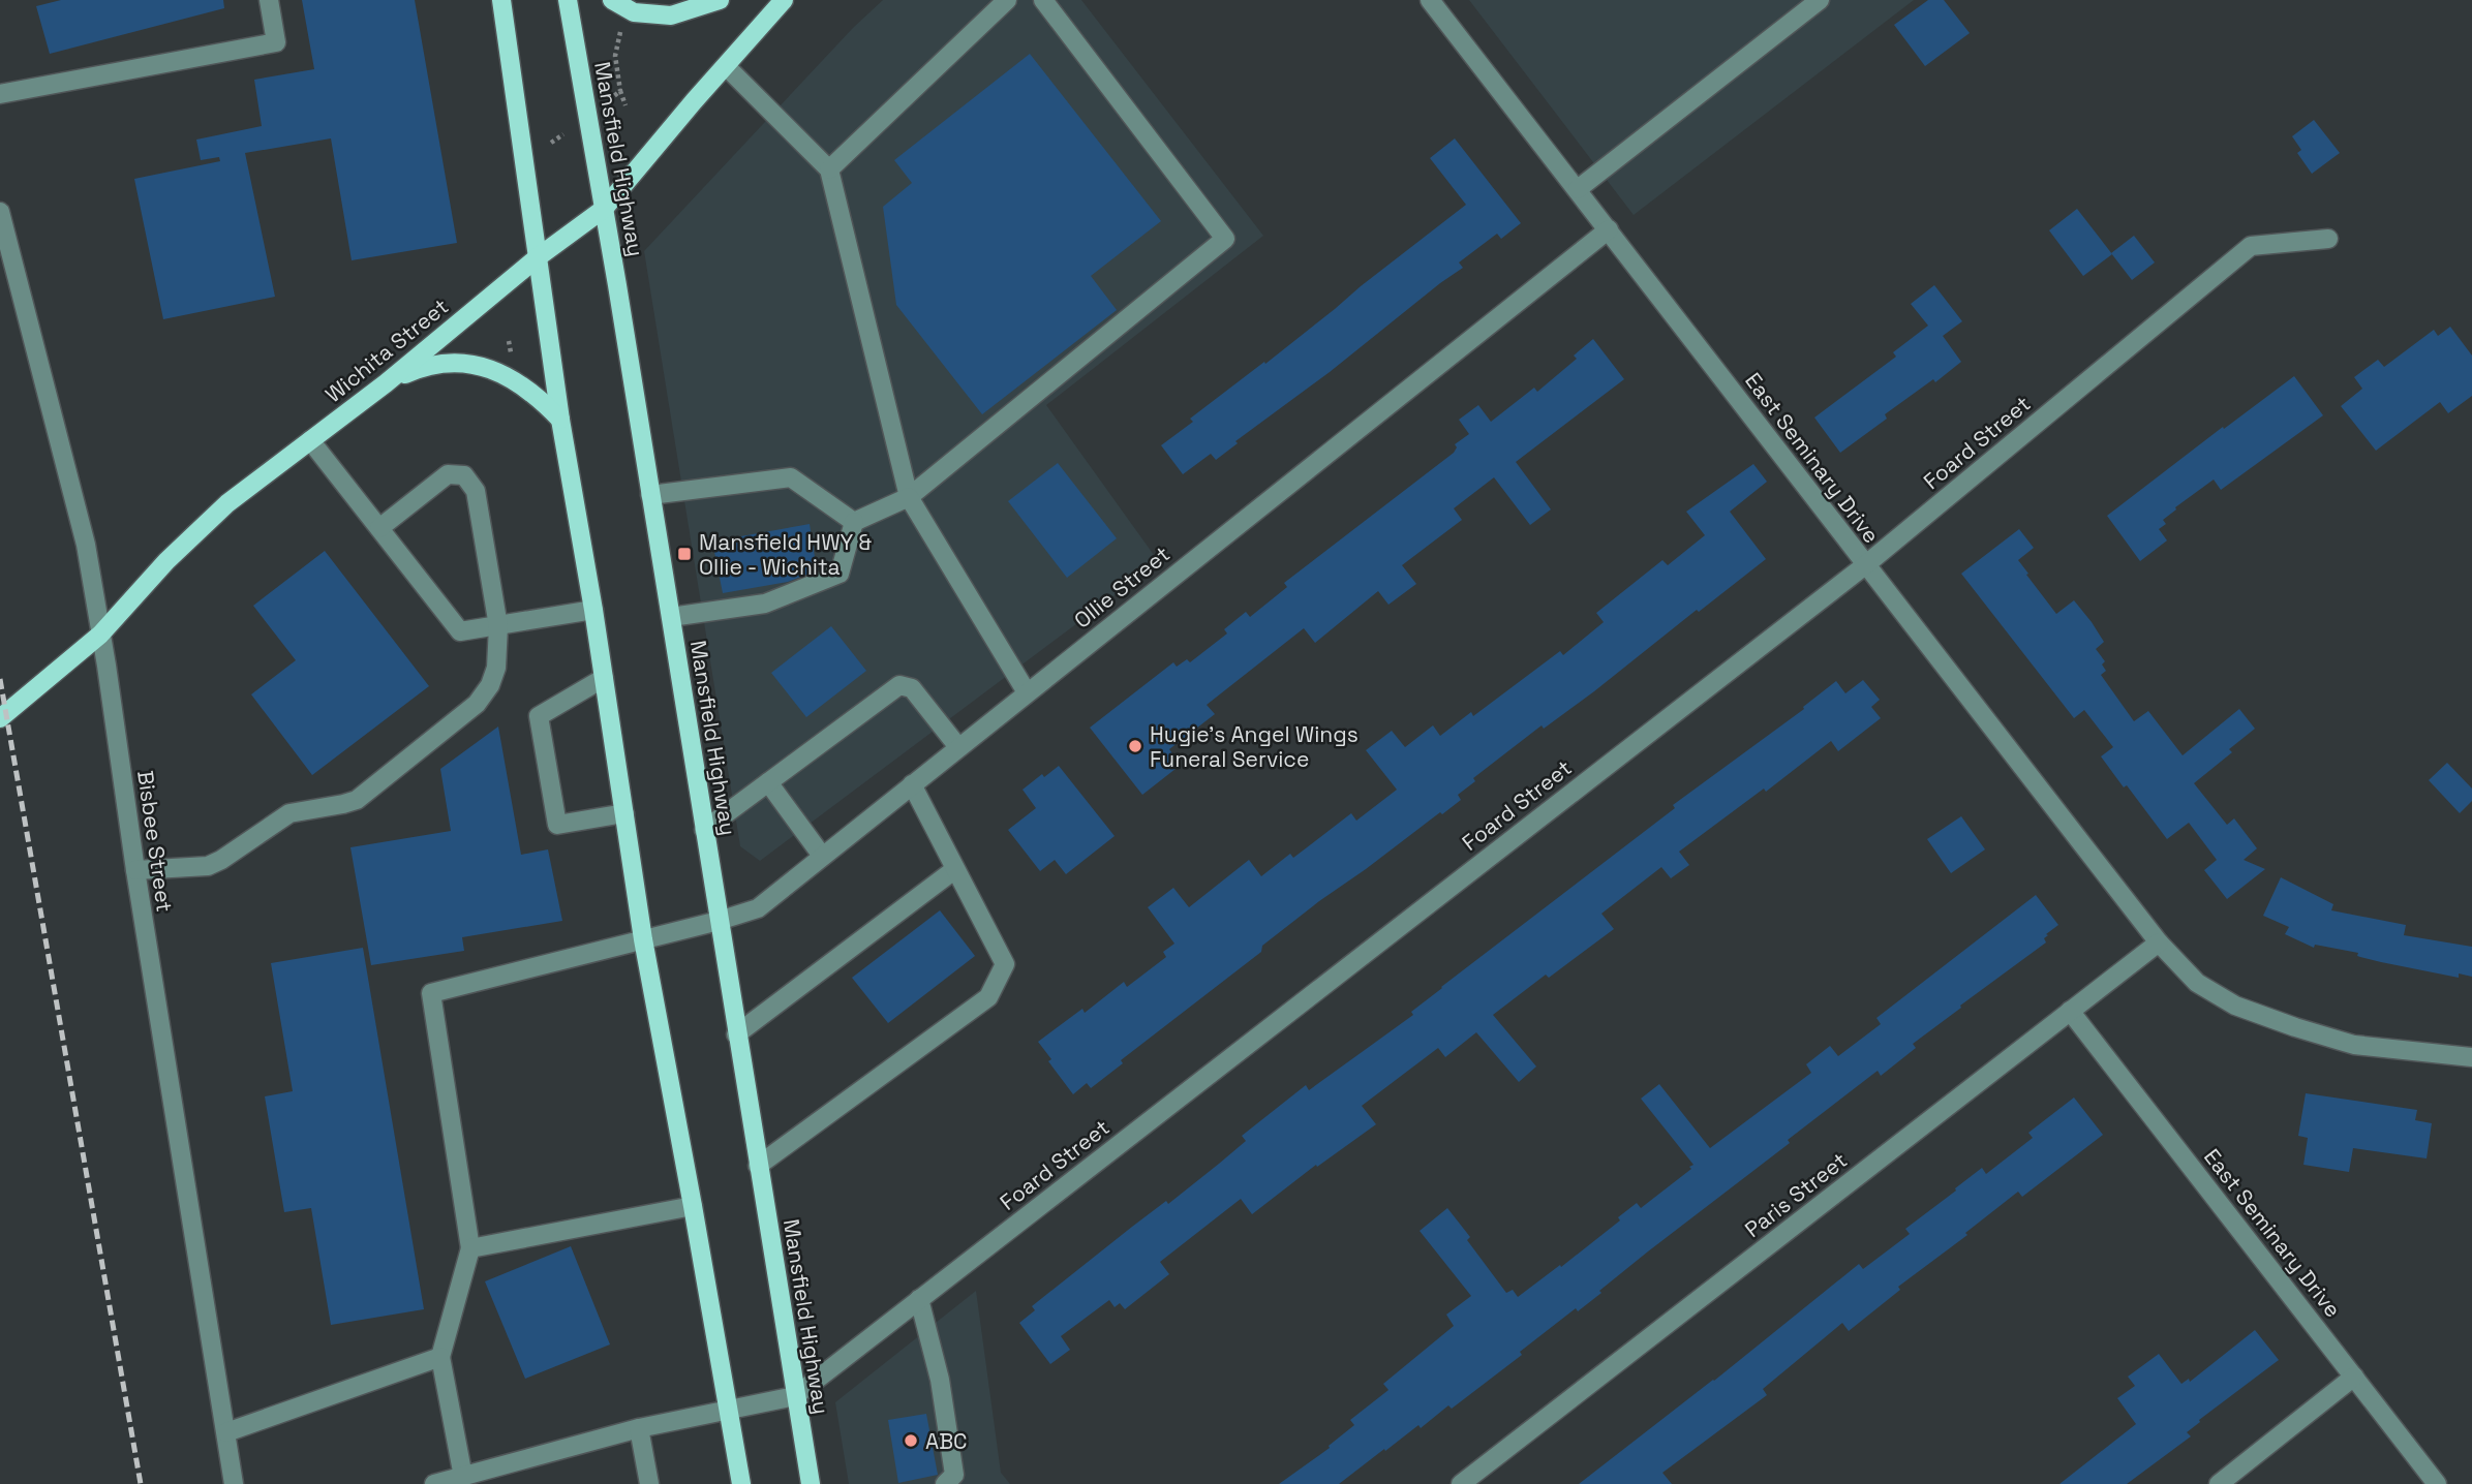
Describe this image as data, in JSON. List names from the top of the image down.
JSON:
{
  "streets": {
    "main road": ["Mansfield Highway", "Wichita Street"],
    "street": [
      "Foard Street",
      "East Seminary Drive",
      "Ollie Street",
      "Bisbee Street",
      "Paris Street"
    ]
  },
  "crossings": [
    ["Mansfield Highway", "Wichita Street"],
    ["Mansfield Highway", "Foard Street"],
    ["Mansfield Highway", "Ollie Street"],
    ["Wichita Street", "Bisbee Street"],
    ["Foard Street", "East Seminary Drive"],
    ["East Seminary Drive", "Ollie Street"],
    ["East Seminary Drive", "Paris Street"]
  ],
  "places": {
    "transit": ["Mansfield HWY & Ollie - Wichita"],
    "other": ["Hugie's Angel Wings Funeral Service", "ABC"]
  }
}
